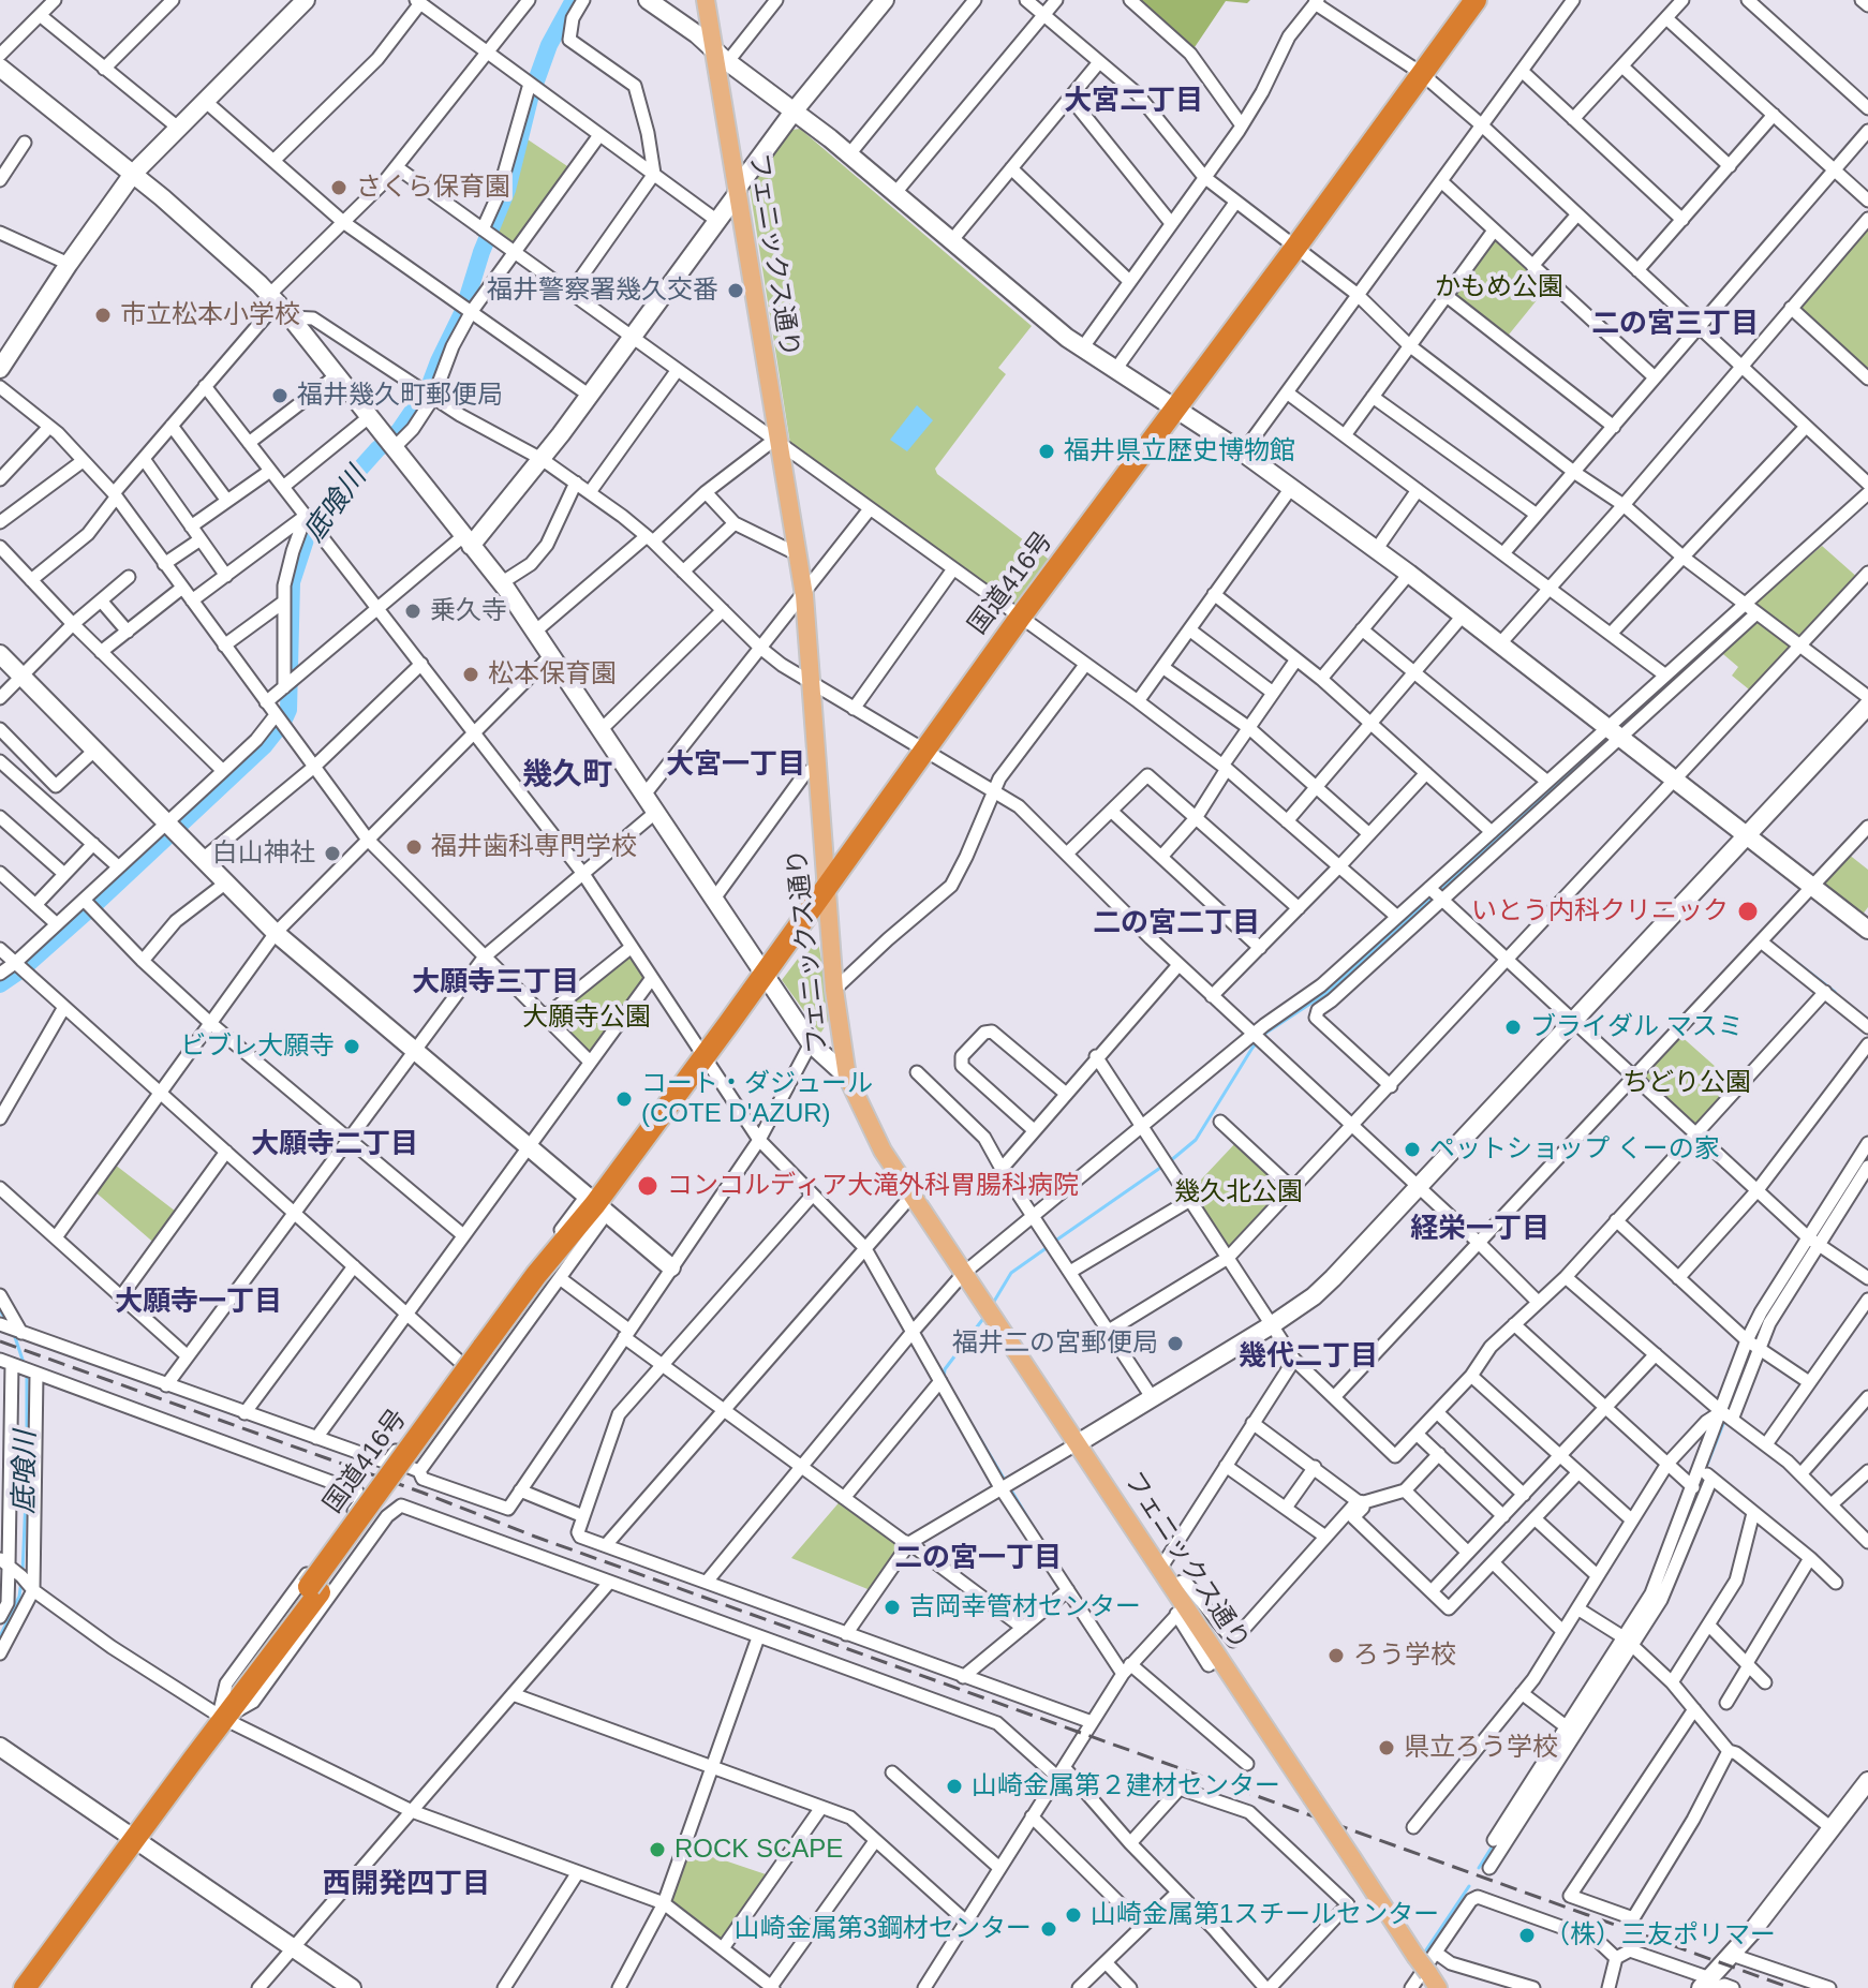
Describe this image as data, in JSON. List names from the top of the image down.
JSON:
{
  "streets": {
    "highway": ["国道416号"],
    "main road": ["フェニックス通り"]
  },
  "crossings": [
    ["フェニックス通り", "国道416号"]
  ],
  "districts": [
    "大宮二丁目",
    "二の宮三丁目",
    "大宮一丁目",
    "幾久町",
    "二の宮二丁目",
    "大願寺三丁目",
    "大願寺二丁目",
    "経栄一丁目",
    "大願寺一丁目",
    "幾代二丁目",
    "二の宮一丁目",
    "西開発四丁目"
  ],
  "water": ["底喰川"],
  "parks": [
    "かもめ公園",
    "大願寺公園",
    "ちどり公園",
    "幾久北公園"
  ],
  "places": [
    "さくら保育園",
    "福井警察署幾久交番",
    "市立松本小学校",
    "福井幾久町郵便局",
    "福井県立歴史博物館",
    "乗久寺",
    "松本保育園",
    "福井歯科専門学校",
    "白山神社",
    "いとう内科クリニック",
    "ブライダル マスミ",
    "ビブレ大願寺",
    "コート・ダジュール (COTE D'AZUR)",
    "ペットショップ くーの家",
    "コンコルディア大滝外科胃腸科病院",
    "福井二の宮郵便局",
    "吉岡幸管材センター",
    "ろう学校",
    "県立ろう学校",
    "山崎金属第２建材センター",
    "ROCK SCAPE",
    "山崎金属第1スチールセンター",
    "山崎金属第3鋼材センター",
    "（株）三友ポリマー"
  ]
}
